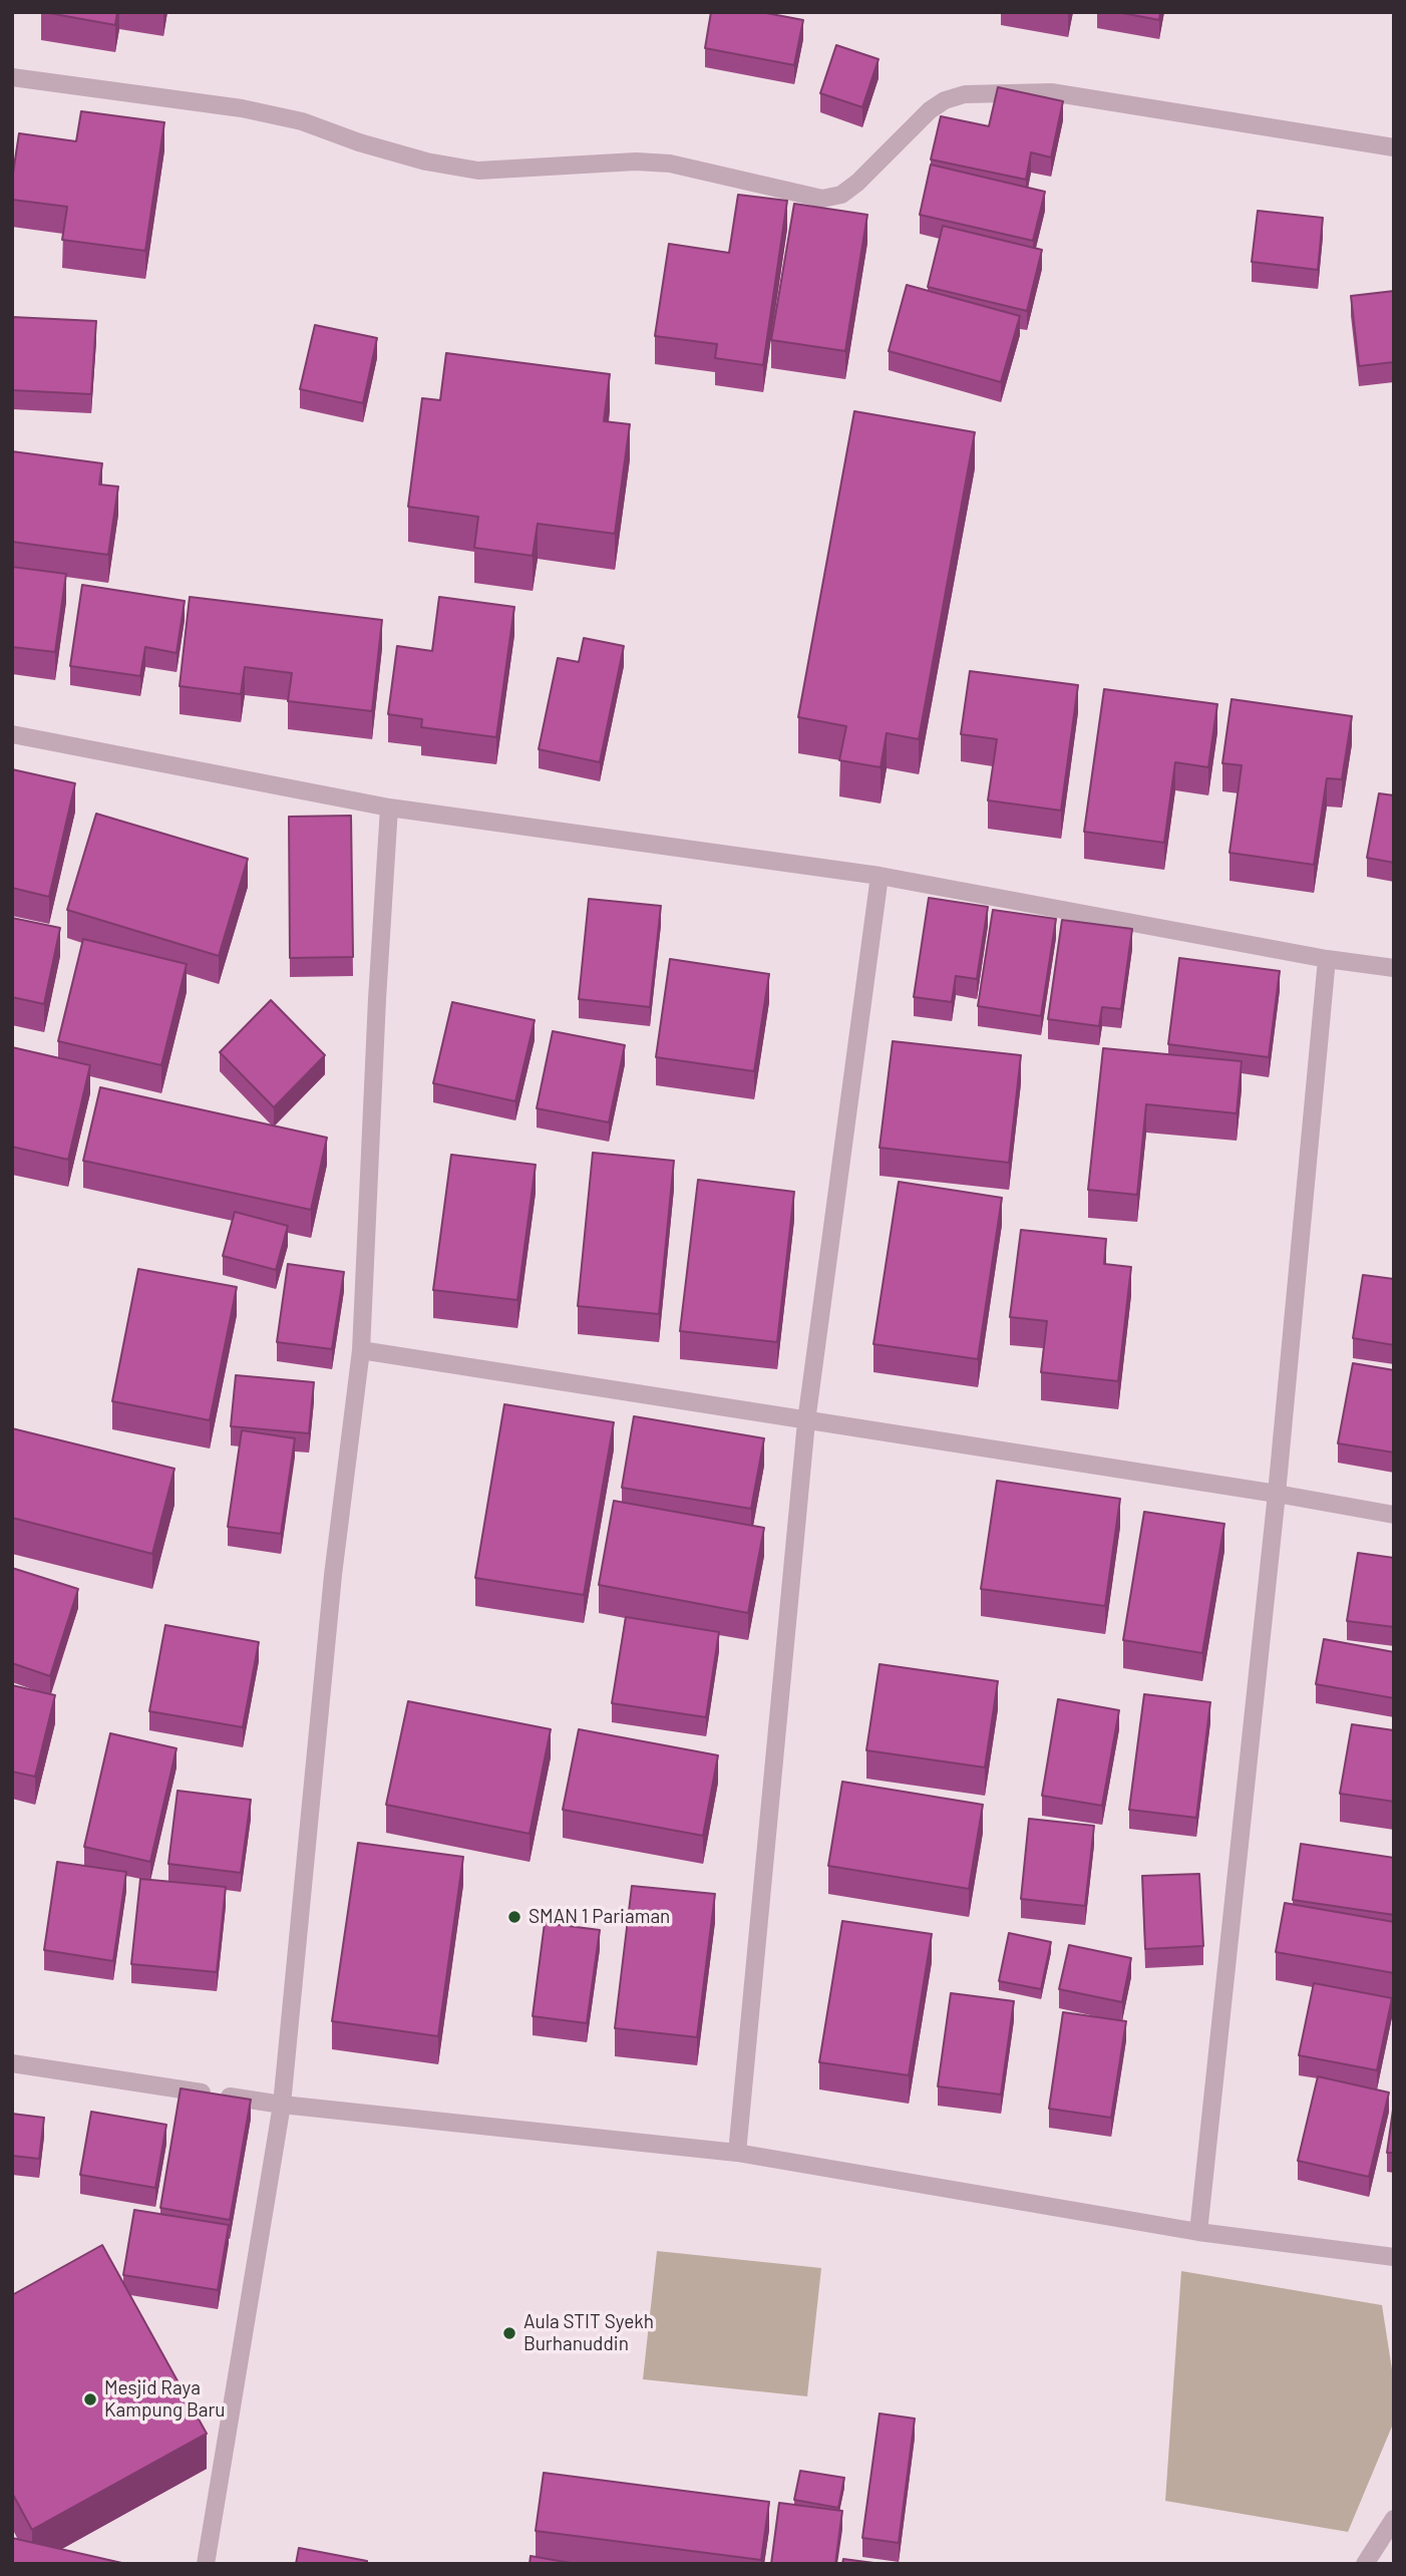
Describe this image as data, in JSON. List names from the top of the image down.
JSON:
{
  "places": ["SMAN 1 Pariaman", "Aula STIT Syekh Burhanuddin", "Mesjid Raya Kampung Baru"]
}
